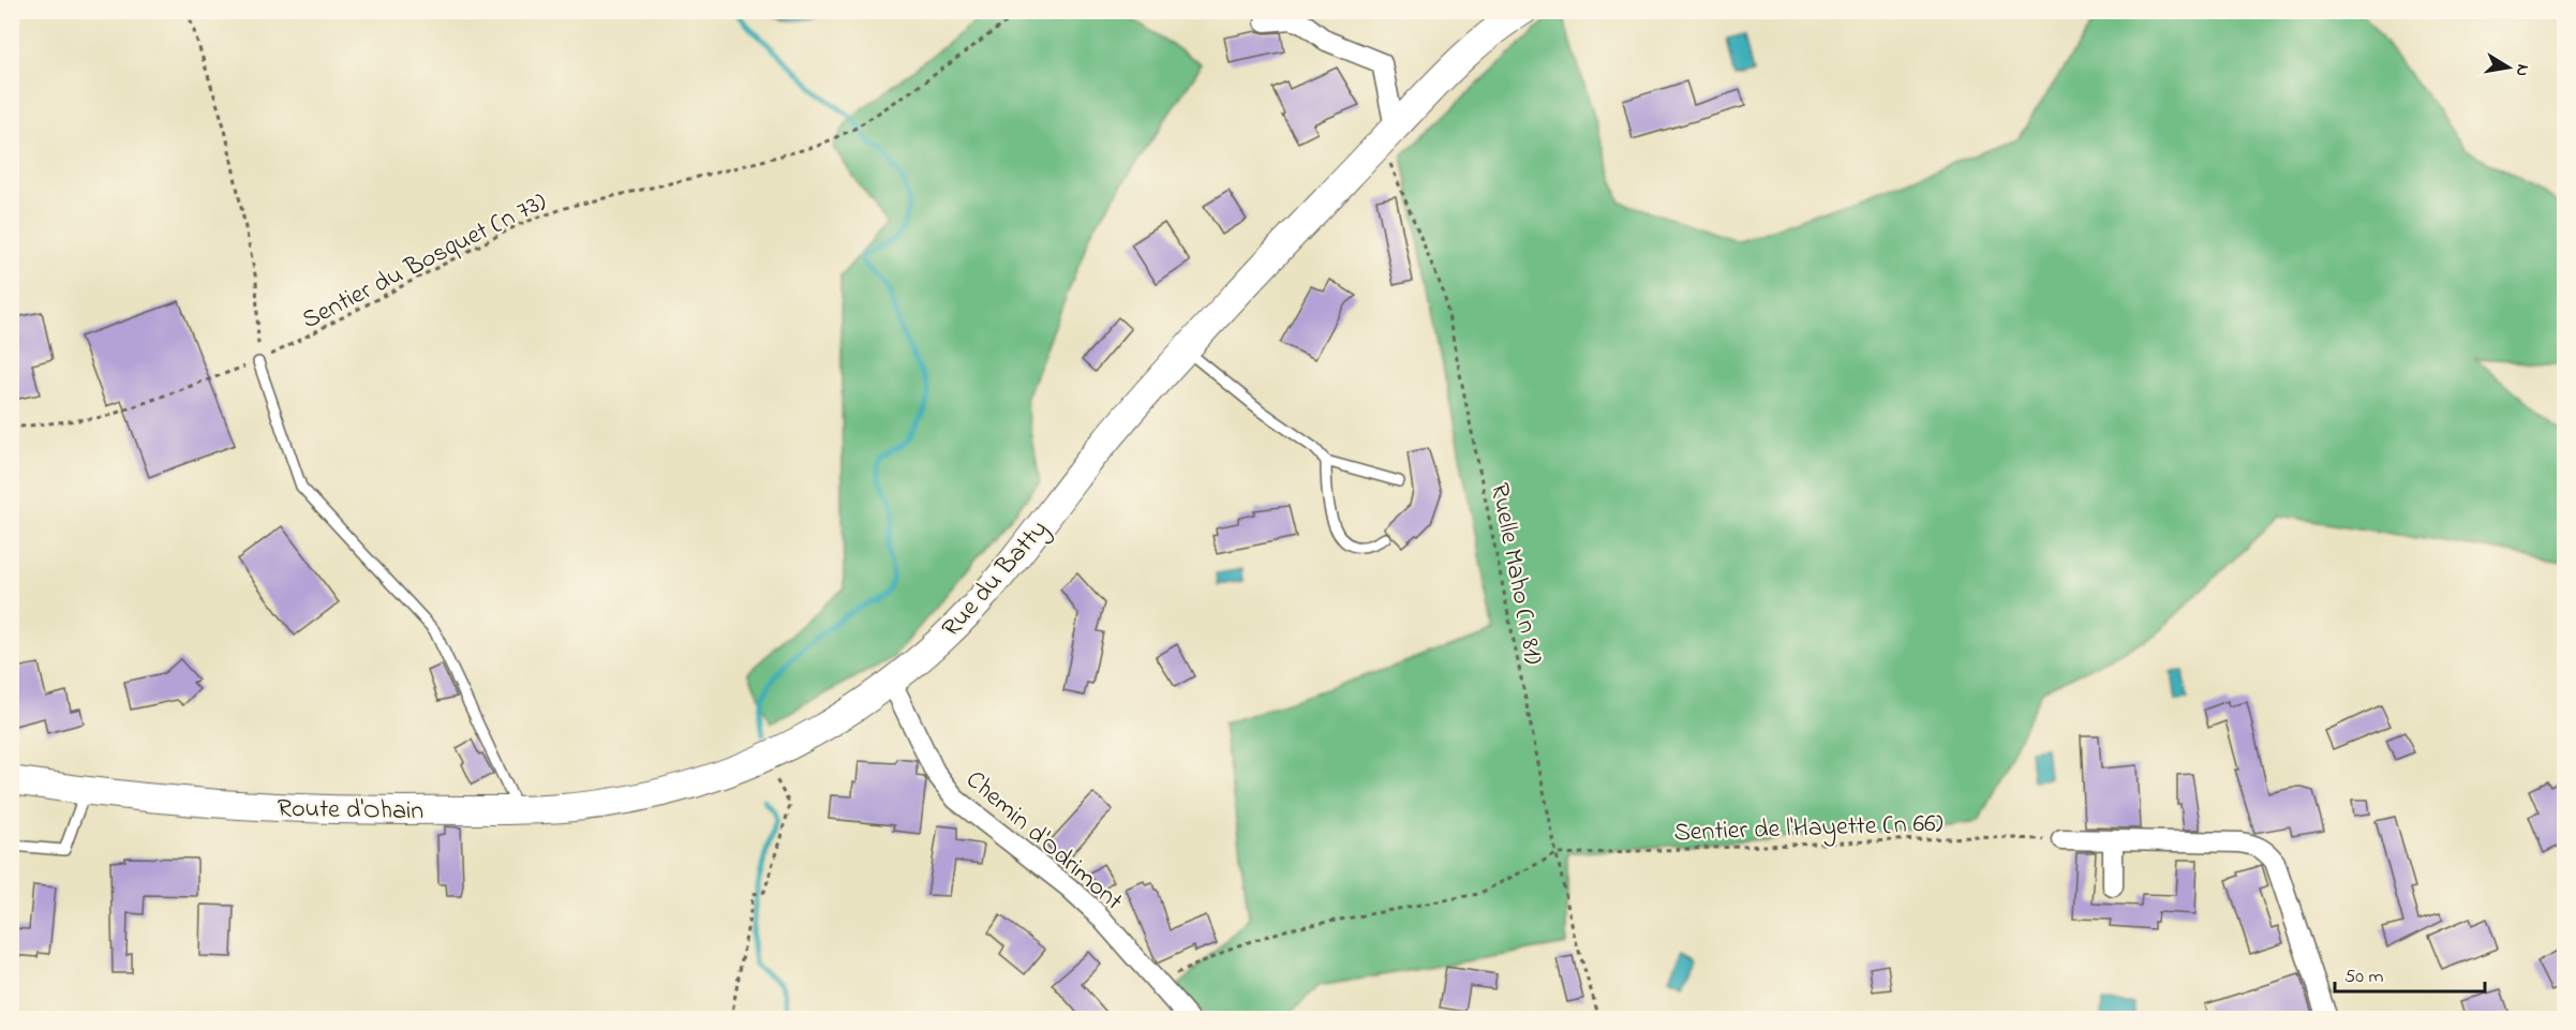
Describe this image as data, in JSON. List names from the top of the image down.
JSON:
{
  "streets": {
    "main road": ["Rue du Batty", "Route d'Ohain"],
    "street": ["Chemin d'Odrimont"],
    "path": ["Sentier du Bosquet (n 73)", "Ruelle Maho (n 81)", "Sentier de l'Hayette (n 66)"]
  },
  "crossings": [
    ["Ruelle Maho (n 81)", "Rue du Batty"],
    ["Ruelle Maho (n 81)", "Sentier de l'Hayette (n 66)"],
    ["Rue du Batty", "Route d'Ohain"],
    ["Rue du Batty", "Chemin d'Odrimont"]
  ],
  "scale_bar": "50 m",
  "north": "right"
}
